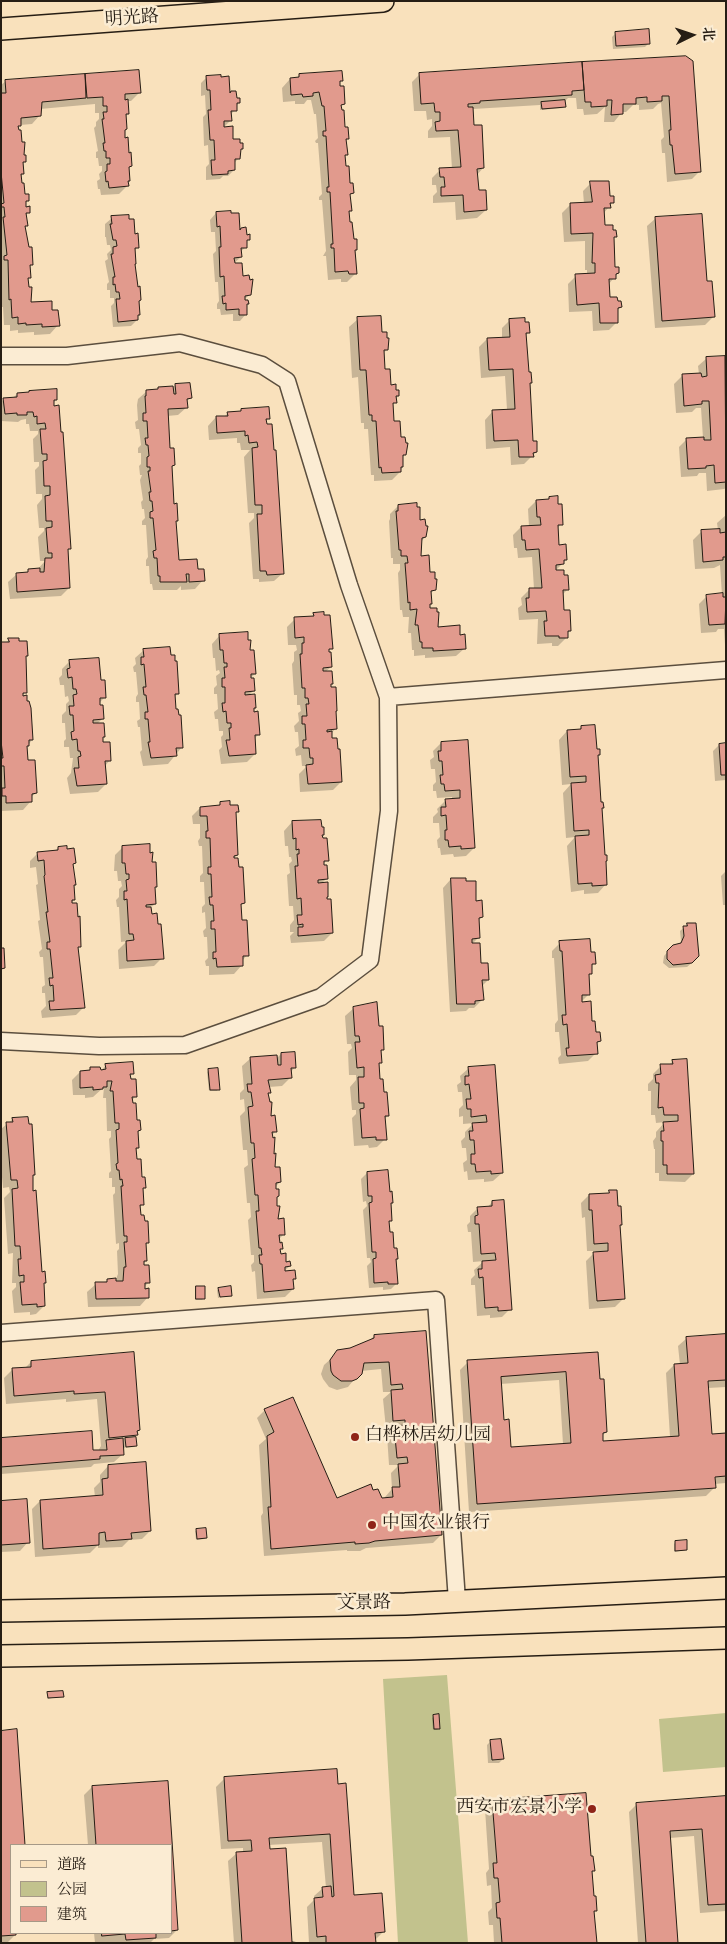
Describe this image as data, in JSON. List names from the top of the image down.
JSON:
{
  "streets": {
    "main road": ["明光路", "文景路"]
  },
  "places": ["白桦林居幼儿园", "中国农业银行", "西安市宏景小学"],
  "legend": ["道路", "公园", "建筑"],
  "north": "right"
}
